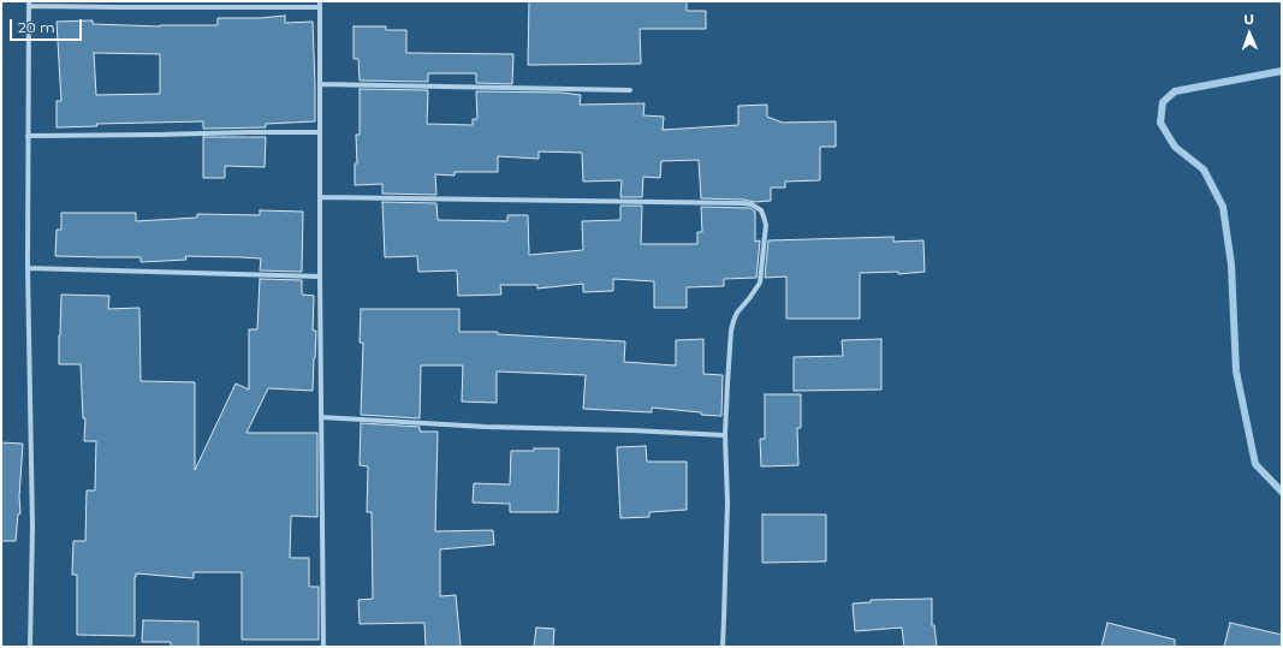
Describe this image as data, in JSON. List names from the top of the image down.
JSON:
{
  "scale_bar": "20 m",
  "north": "top"
}
